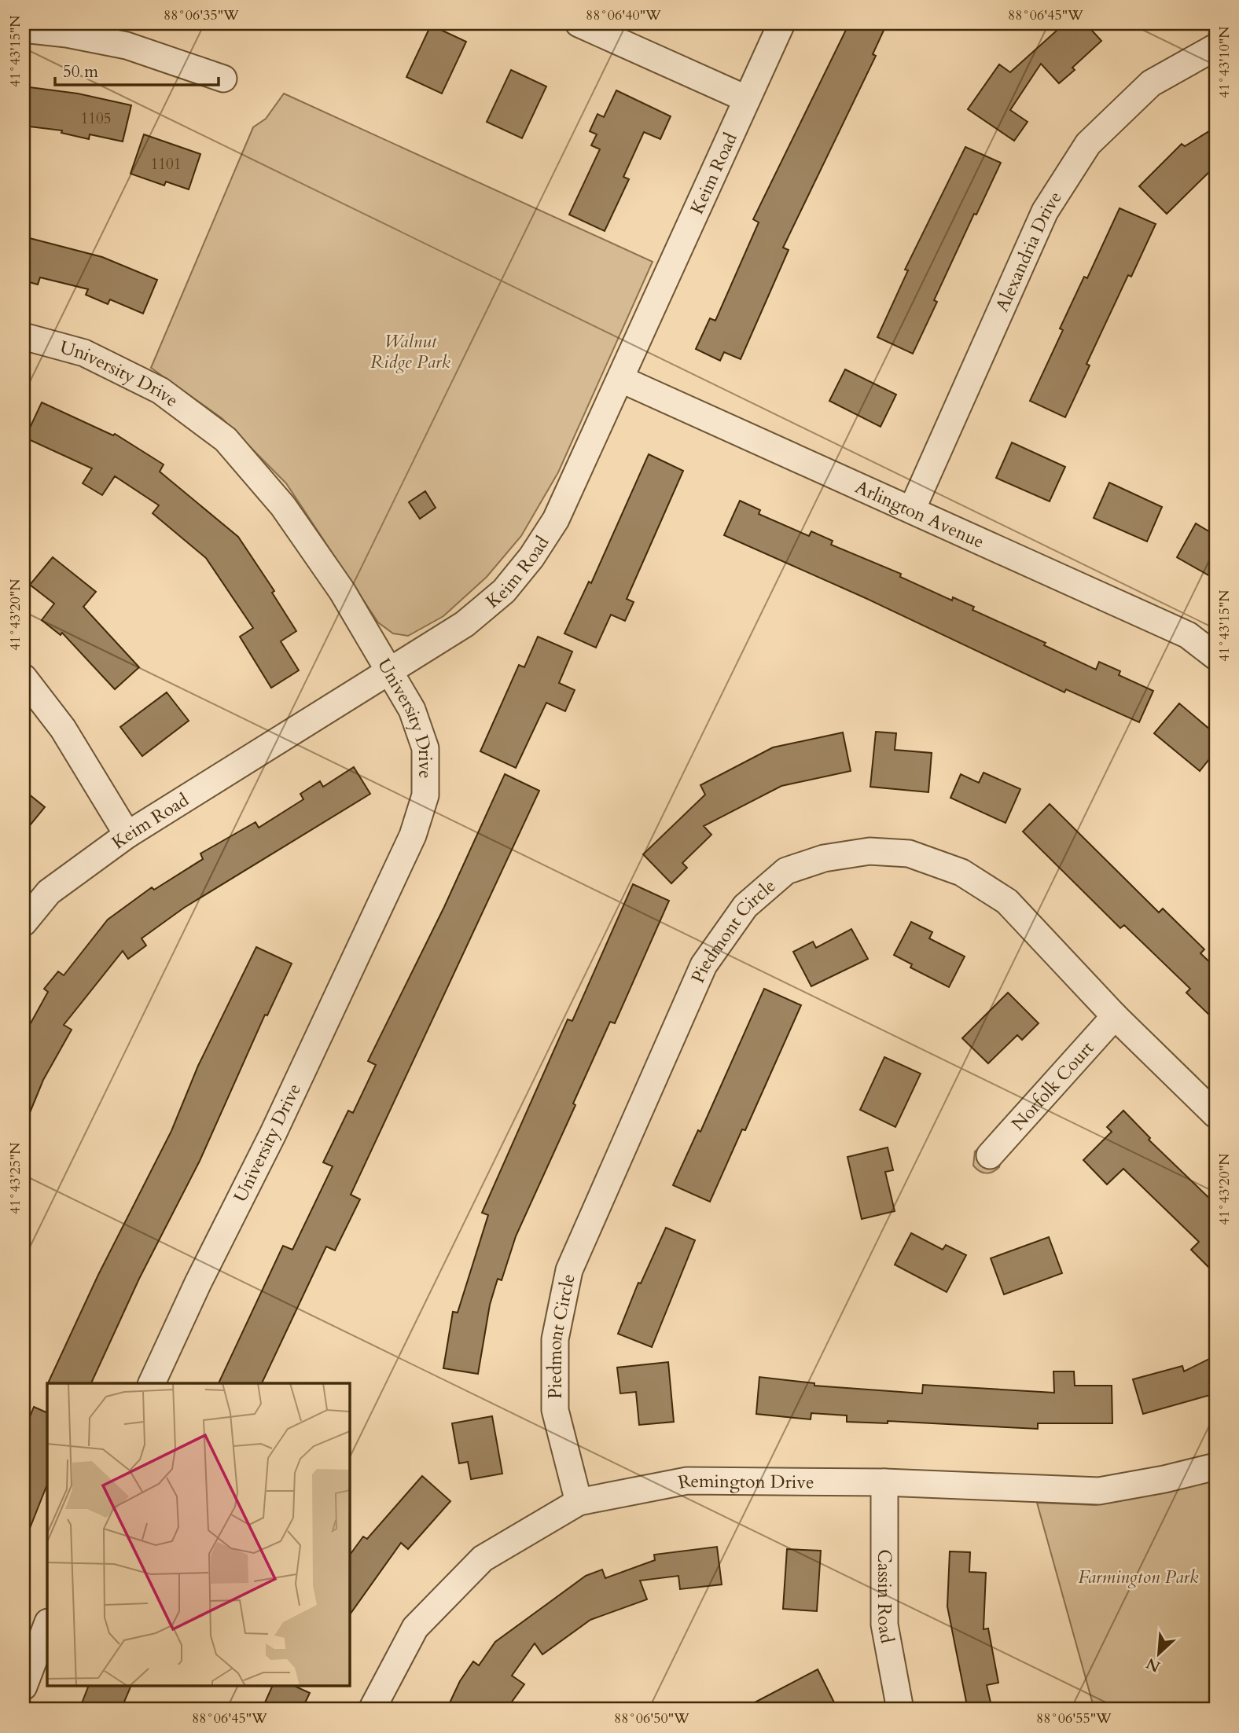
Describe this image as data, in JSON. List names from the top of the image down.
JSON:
{
  "streets": {
    "street": [
      "Keim Road",
      "Alexandria Drive",
      "University Drive",
      "Arlington Avenue",
      "Piedmont Circle",
      "Norfolk Court",
      "Remington Drive",
      "Cassin Road"
    ]
  },
  "crossings": [
    ["Keim Road", "University Drive"],
    ["Keim Road", "Arlington Avenue"],
    ["Alexandria Drive", "Arlington Avenue"],
    ["Piedmont Circle", "Norfolk Court"],
    ["Piedmont Circle", "Remington Drive"],
    ["Remington Drive", "Cassin Road"]
  ],
  "parks": ["Walnut Ridge Park", "Farmington Park"],
  "house_numbers": ["1105", "1101"],
  "scale_bar": "50 m",
  "north": "bottom left",
  "coordinates": [
    "88°06'35\"W",
    "88°06'40\"W",
    "88°06'45\"W",
    "41°43'15\"N",
    "41°43'10\"N",
    "41°43'20\"N",
    "41°43'25\"N",
    "88°06'50\"W",
    "88°06'55\"W"
  ]
}
